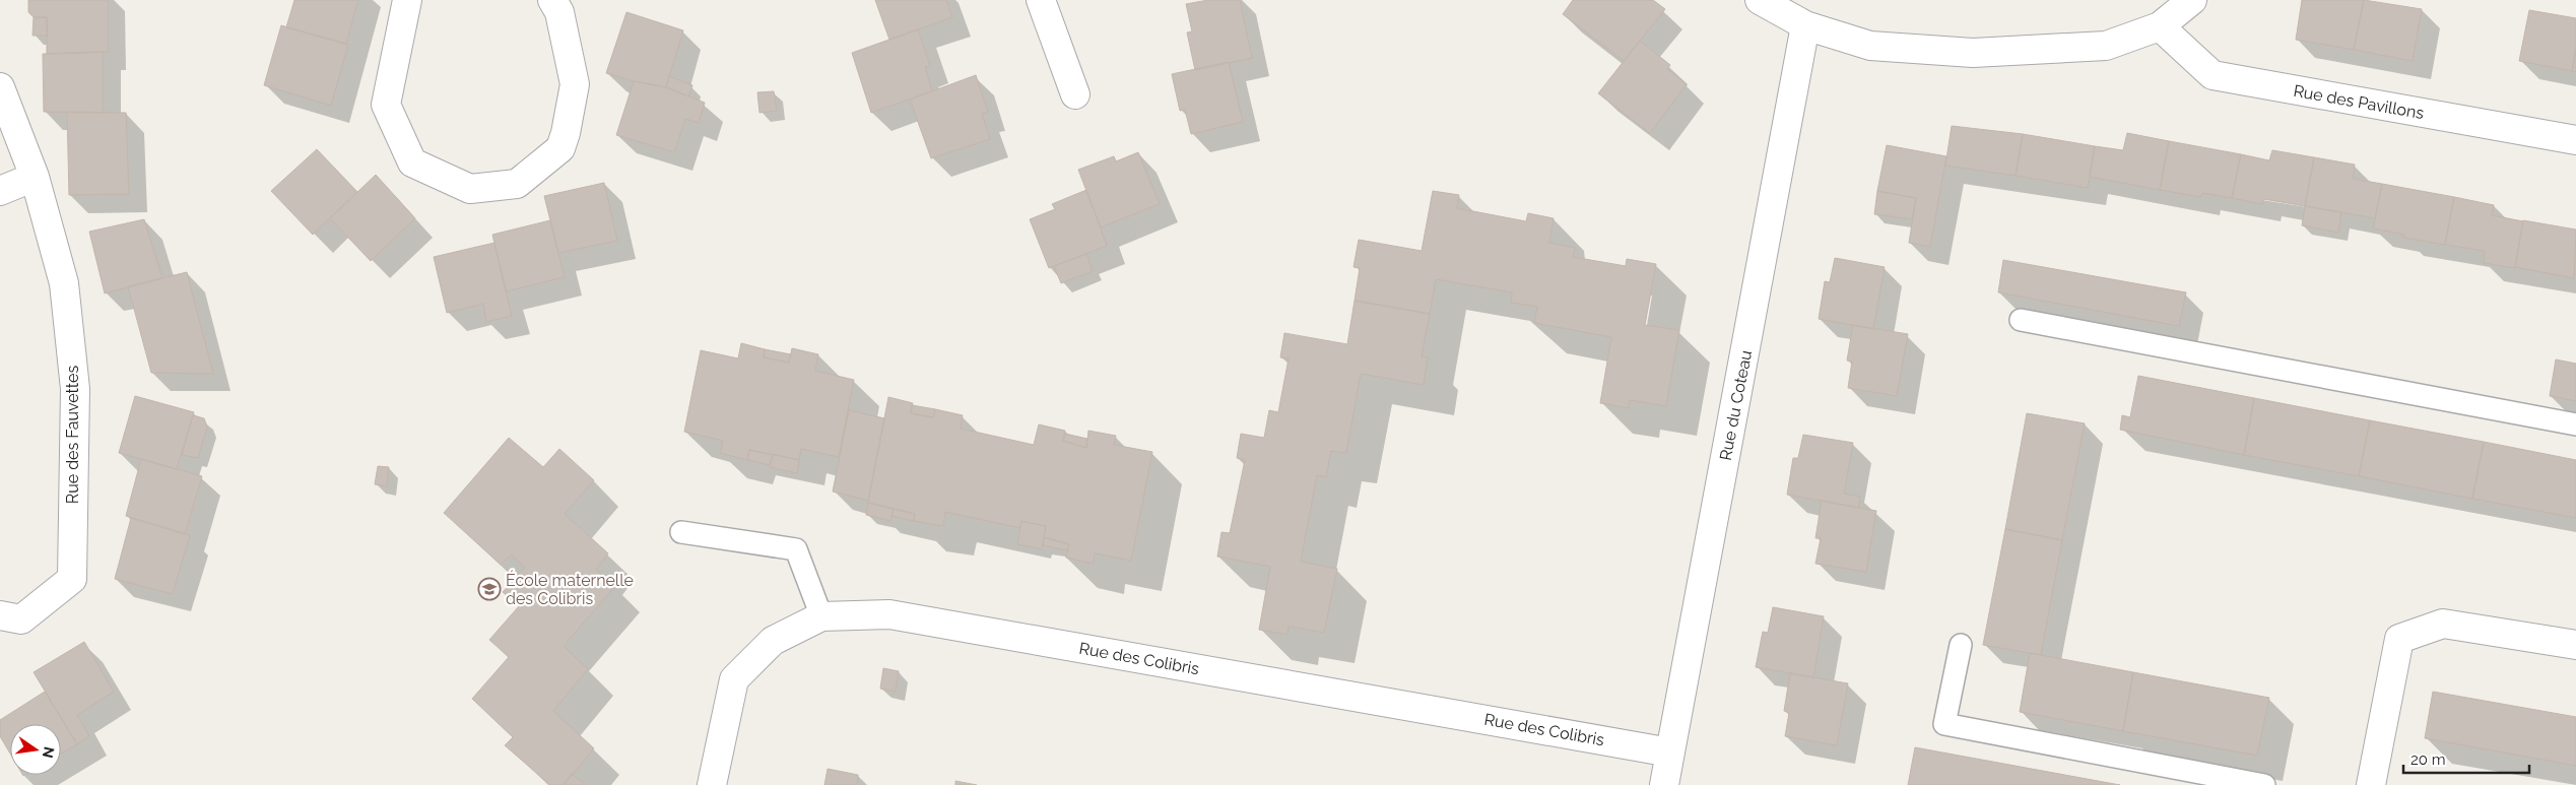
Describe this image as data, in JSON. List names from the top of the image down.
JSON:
{
  "streets": {
    "street": [
      "Rue des Pavillons",
      "Rue du Coteau",
      "Rue des Fauvettes",
      "Rue des Colibris"
    ]
  },
  "crossings": [
    ["Rue du Coteau", "Rue des Colibris"]
  ],
  "places": {
    "school or university": ["École maternelle des Colibris"]
  },
  "scale_bar": "20 m",
  "north": "right"
}
